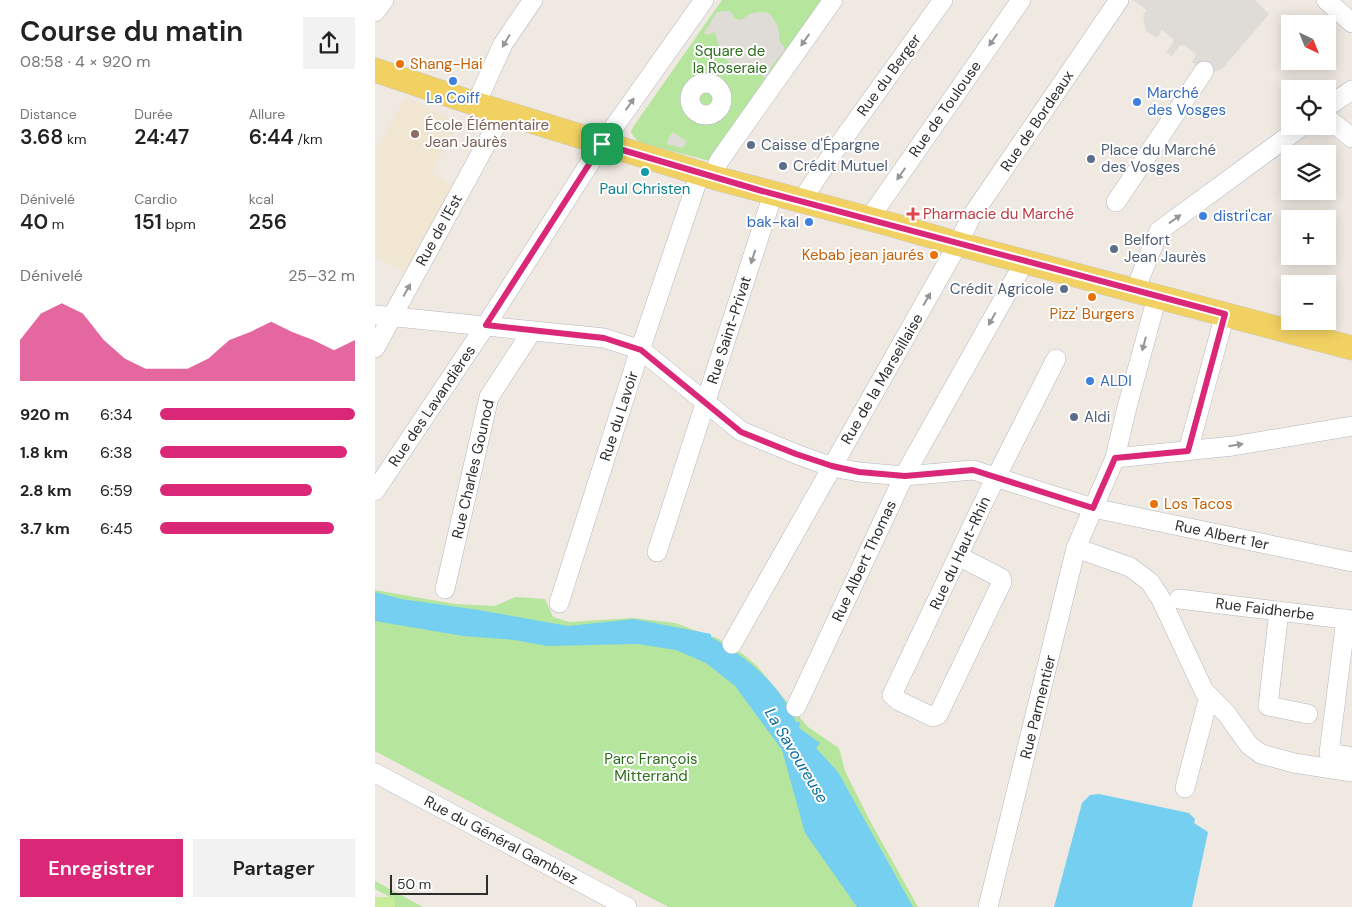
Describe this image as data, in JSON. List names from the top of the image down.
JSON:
{
  "streets": {
    "street": [
      "Rue du Berger",
      "Rue de Toulouse",
      "Rue de Bordeaux",
      "Rue de l'Est",
      "Rue Saint-Privat",
      "Rue de la Marseillaise",
      "Rue des Lavandières",
      "Rue du Lavoir",
      "Rue Charles Gounod",
      "Rue Albert 1er",
      "Rue du Haut-Rhin",
      "Rue Albert Thomas",
      "Rue Faidherbe",
      "Rue Parmentier",
      "Rue du Général Gambiez"
    ]
  },
  "crossings": [
    ["Rue de Bordeaux", "Rue de la Marseillaise"],
    ["Rue Saint-Privat", "Rue Albert 1er"],
    ["Rue de la Marseillaise", "Rue Albert 1er"],
    ["Rue du Lavoir", "Rue Albert 1er"],
    ["Rue Albert 1er", "Rue du Haut-Rhin"],
    ["Rue Albert 1er", "Rue Albert Thomas"],
    ["Rue Albert 1er", "Rue Parmentier"]
  ],
  "one_way": [
    "Rue de Toulouse",
    "Rue de l'Est",
    "Rue Saint-Privat",
    "Rue de la Marseillaise",
    "Rue Albert Thomas"
  ],
  "water": ["La Savoureuse"],
  "parks": ["Square de la Roseraie", "Parc François Mitterrand"],
  "places": {
    "other": [
      "Shang-Hai",
      "La Coiff",
      "Marché des Vosges",
      "École Élémentaire Jean Jaurès",
      "Caisse d'Épargne",
      "Place du Marché des Vosges",
      "Crédit Mutuel",
      "Paul Christen",
      "distri'car",
      "bak-kal",
      "Belfort Jean Jaurès",
      "Kebab jean jaurés",
      "Crédit Agricole",
      "Pizz' Burgers",
      "ALDI",
      "Aldi",
      "Los Tacos"
    ],
    "health": ["Pharmacie du Marché"]
  },
  "scale_bar": "50 m",
  "north": "bottom right",
  "page": {
    "heading": ["Course du matin", "08:58 · 4 × 920 m"],
    "map_buttons": ["+", "−"],
    "stats": [
      ["Distance", "3.68 km"],
      ["Durée", "24:47"],
      ["Allure", "6:44 /km"],
      ["Dénivelé", "40 m"],
      ["Cardio", "151 bpm"],
      ["kcal", "256"]
    ],
    "chart": ["Dénivelé", "25–32 m"],
    "list": [
      {
        "name": "920 m",
        "note": "6:34"
      },
      {
        "name": "1.8 km",
        "note": "6:38"
      },
      {
        "name": "2.8 km",
        "note": "6:59"
      },
      {
        "name": "3.7 km",
        "note": "6:45"
      }
    ],
    "buttons": ["Enregistrer", "Partager"],
    "scale": "50 m"
  }
}
